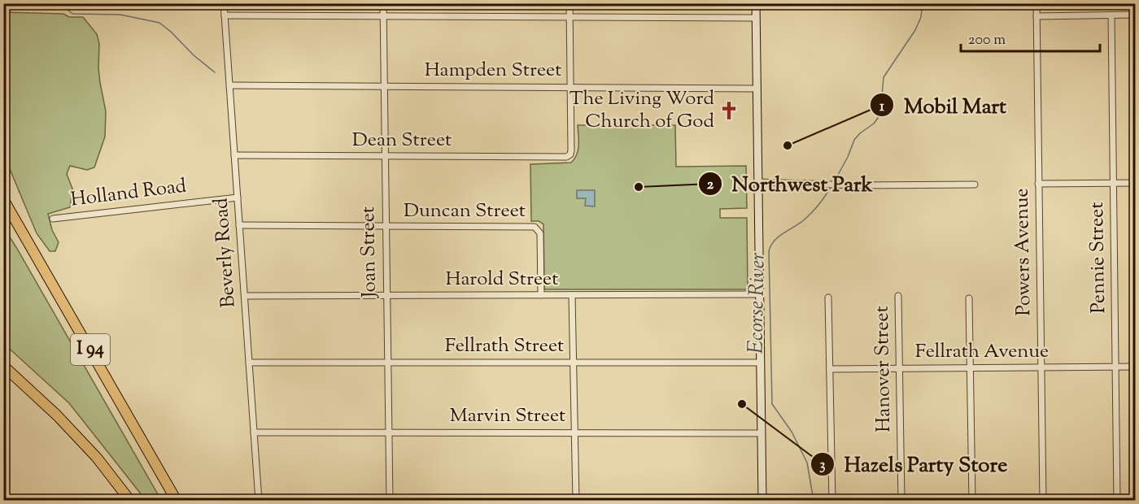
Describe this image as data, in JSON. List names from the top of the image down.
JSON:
{
  "streets": {
    "highway": ["I 94"],
    "street": [
      "Hampden Street",
      "Dean Street",
      "Holland Road",
      "Duncan Street",
      "Joan Street",
      "Powers Avenue",
      "Beverly Road",
      "Pennie Street",
      "Harold Street",
      "Fellrath Street",
      "Fellrath Avenue",
      "Hanover Street",
      "Marvin Street"
    ]
  },
  "crossings": [
    ["Hampden Street", "Dean Street"],
    ["Hampden Street", "Joan Street"],
    ["Hampden Street", "Beverly Road"],
    ["Dean Street", "Joan Street"],
    ["Dean Street", "Beverly Road"],
    ["Holland Road", "Beverly Road"],
    ["Duncan Street", "Joan Street"],
    ["Duncan Street", "Beverly Road"],
    ["Duncan Street", "Harold Street"],
    ["Joan Street", "Harold Street"],
    ["Joan Street", "Fellrath Street"],
    ["Joan Street", "Marvin Street"],
    ["Powers Avenue", "Fellrath Avenue"],
    ["Beverly Road", "Harold Street"],
    ["Beverly Road", "Fellrath Street"],
    ["Beverly Road", "Marvin Street"],
    ["Pennie Street", "Fellrath Avenue"],
    ["Fellrath Avenue", "Hanover Street"]
  ],
  "water": ["Ecorse River"],
  "places": {
    "church": ["The Living Word Church of God"],
    "other": ["Mobil Mart", "Northwest Park", "Hazels Party Store"]
  },
  "scale_bar": "200 m"
}
